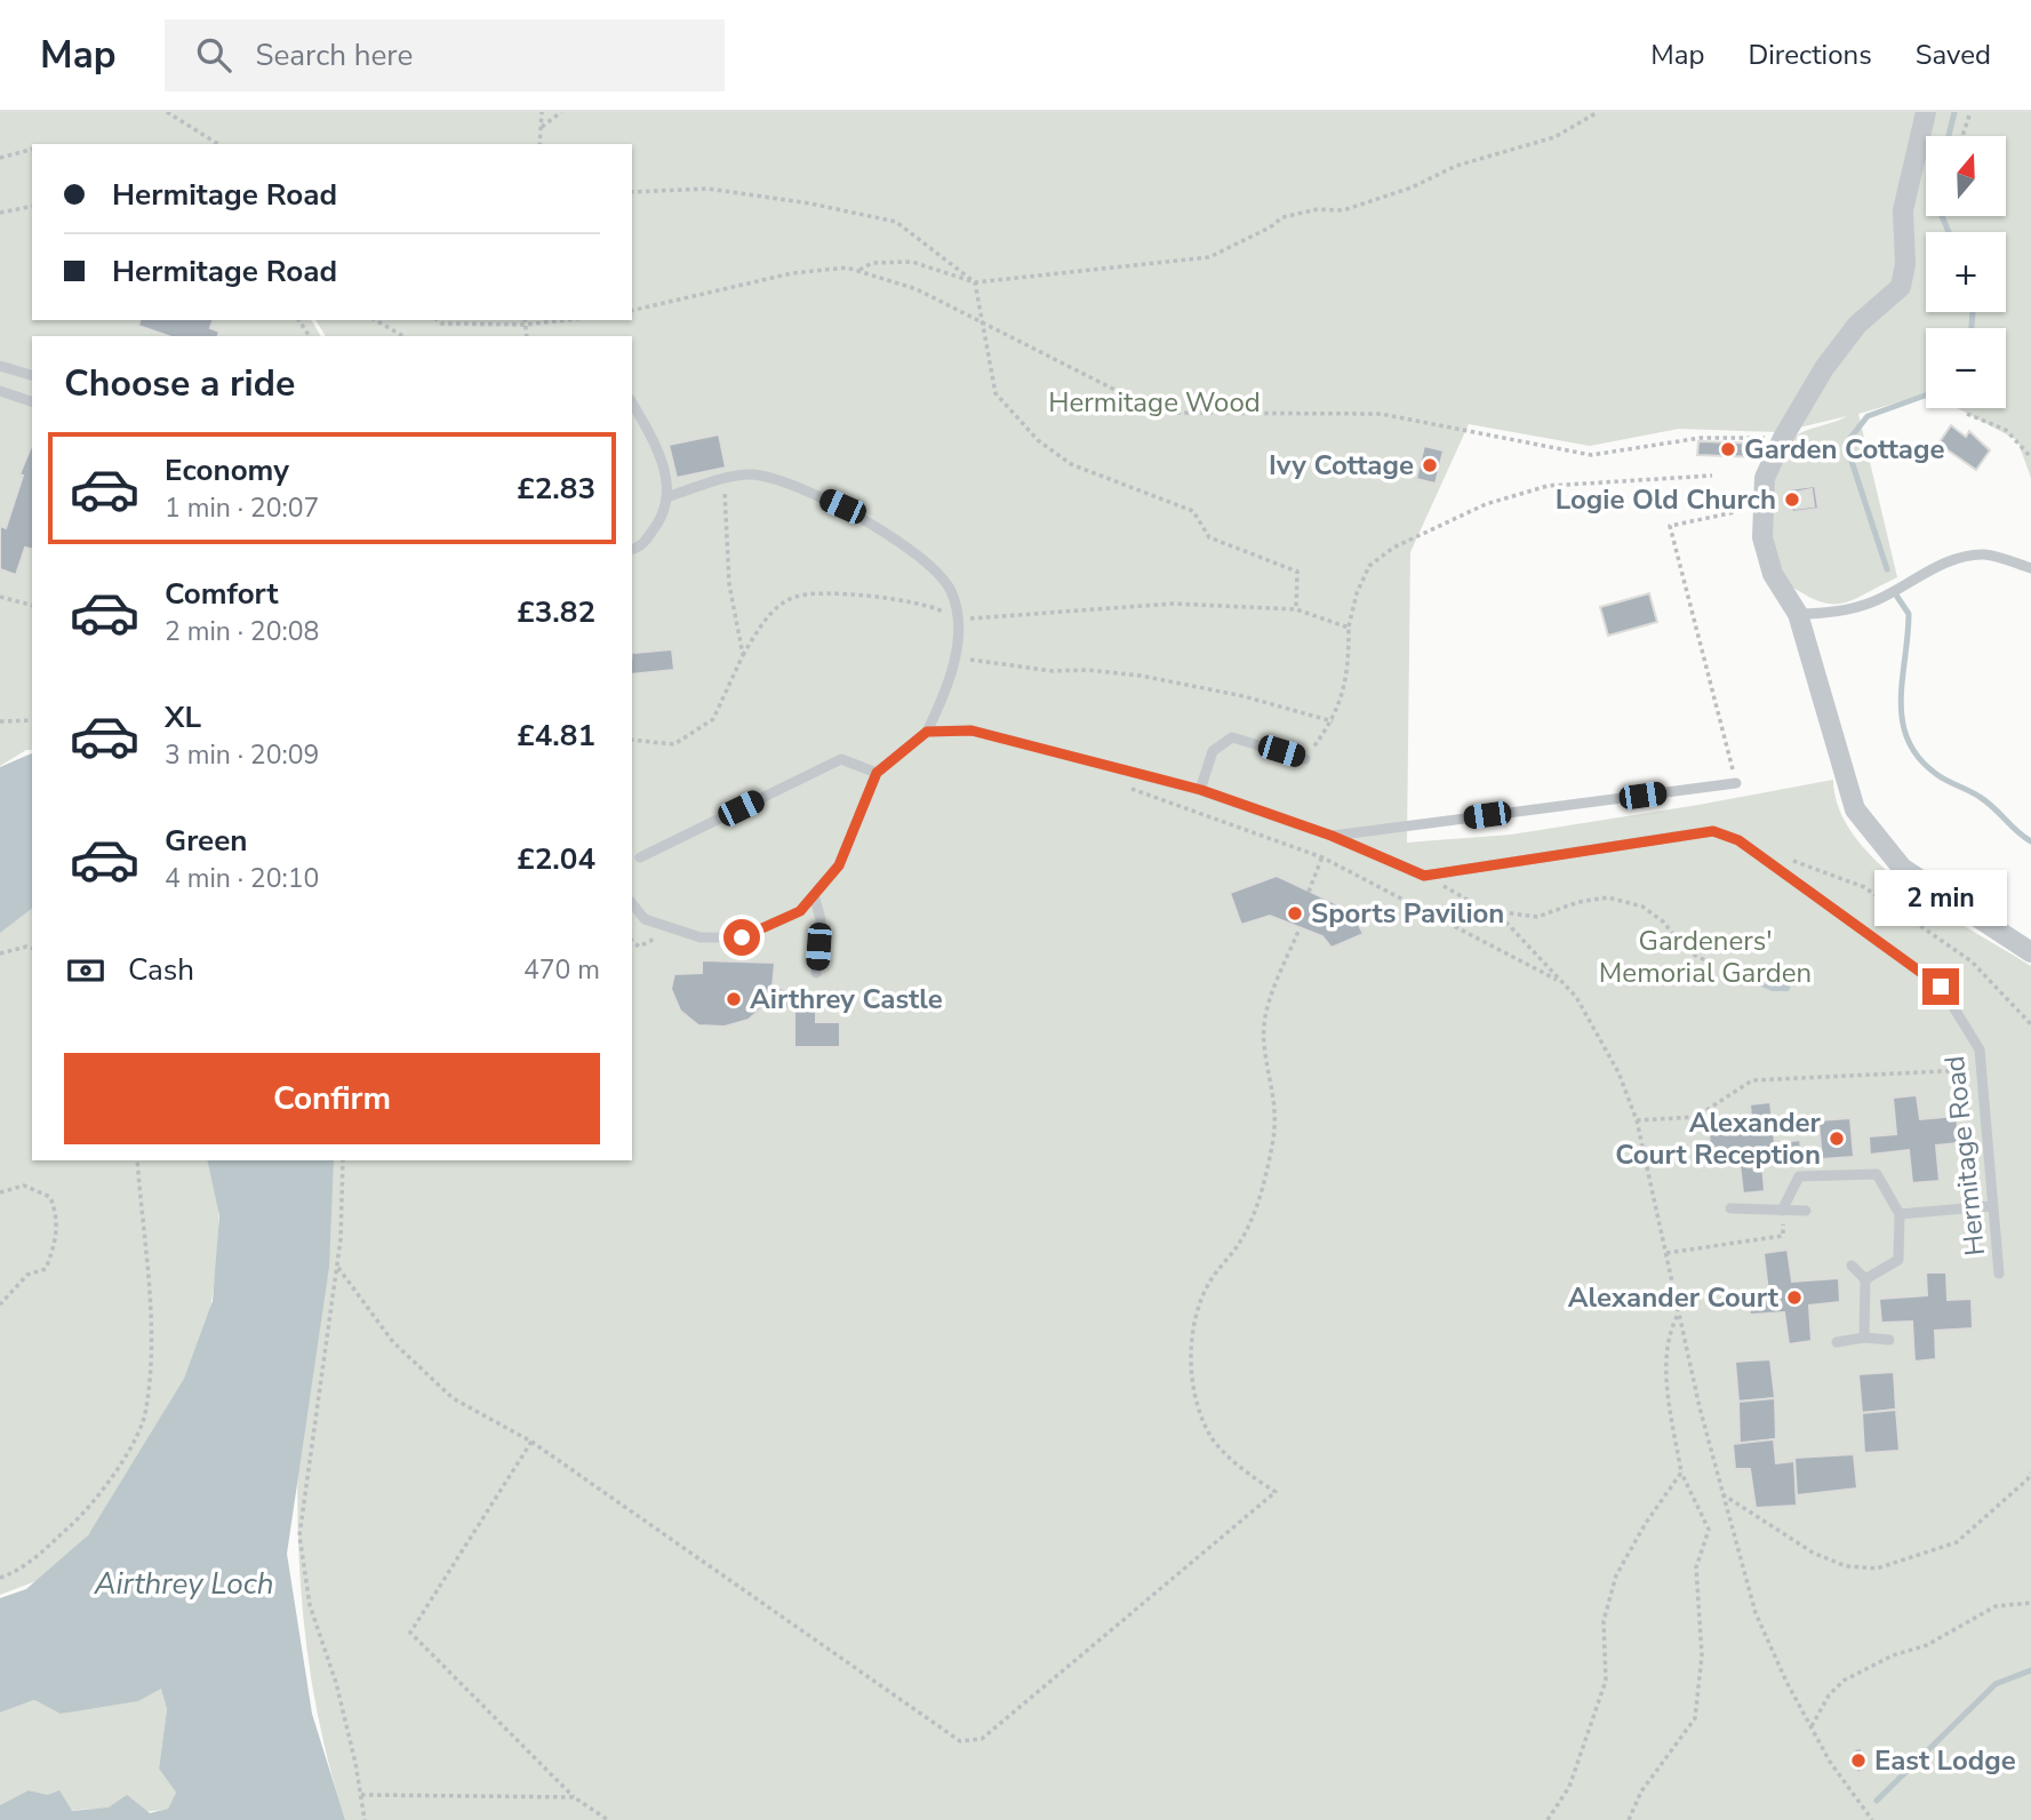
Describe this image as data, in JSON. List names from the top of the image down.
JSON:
{
  "streets": {
    "lane": ["Hermitage Road"]
  },
  "water": ["Airthrey Loch"],
  "parks": ["Hermitage Wood", "Gardeners' Memorial Garden"],
  "places": [
    "Garden Cottage",
    "Ivy Cottage",
    "Logie Old Church",
    "Sports Pavilion",
    "Airthrey Castle",
    "Alexander Court Reception",
    "Alexander Court",
    "East Lodge"
  ],
  "north": "top",
  "page": {
    "header": "Map",
    "search": "Search here",
    "nav": ["Map", "Directions", "Saved"],
    "map_buttons": ["+", "−"],
    "banner": ["Hermitage Road", "Hermitage Road"],
    "heading": "Choose a ride",
    "list": [
      {
        "name": "Economy",
        "note": "1 min · 20:07",
        "value": "£2.83"
      },
      {
        "name": "Comfort",
        "note": "2 min · 20:08",
        "value": "£3.82"
      },
      {
        "name": "XL",
        "note": "3 min · 20:09",
        "value": "£4.81"
      },
      {
        "name": "Green",
        "note": "4 min · 20:10",
        "value": "£2.04"
      }
    ],
    "bubble": "2 min",
    "pay": ["Cash", "470 m"],
    "buttons": "Confirm"
  }
}
